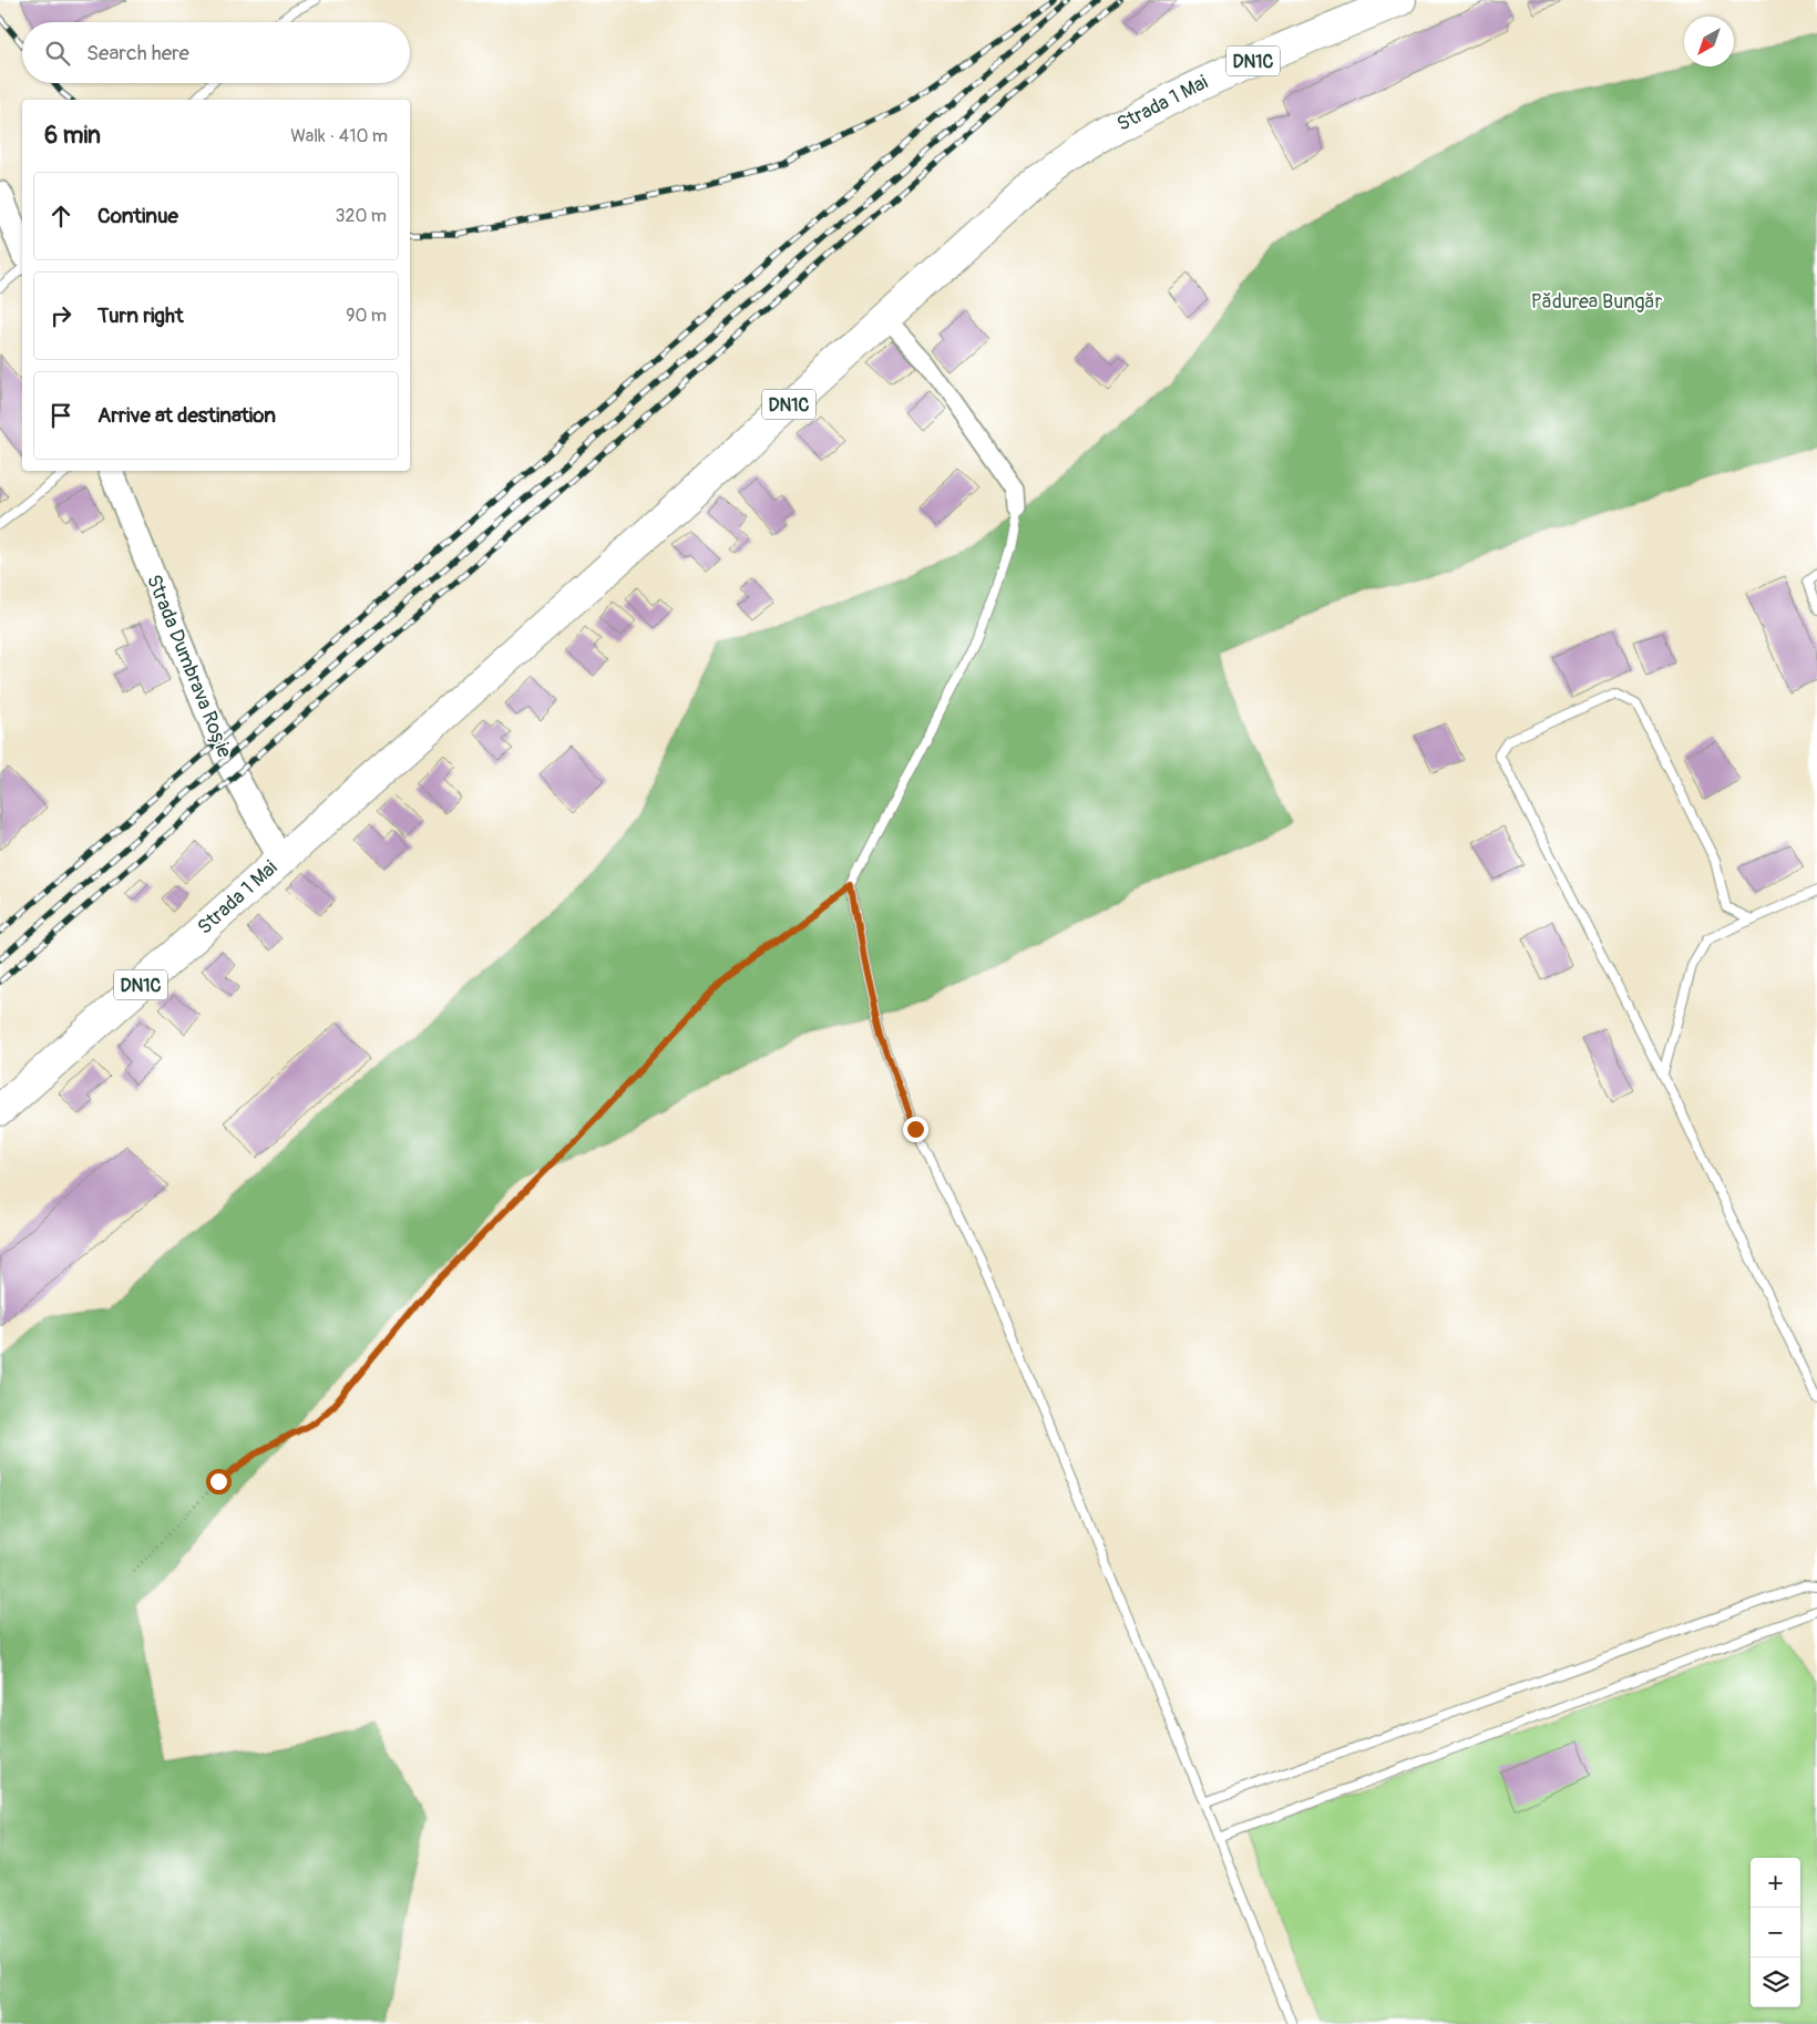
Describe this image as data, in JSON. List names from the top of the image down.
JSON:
{
  "streets": {
    "highway": ["DN1C", "Strada 1 Mai"],
    "main road": ["Strada Dumbrava Roșie"]
  },
  "crossings": [
    ["Strada 1 Mai", "Strada Dumbrava Roșie"]
  ],
  "parks": ["Pădurea Bungăr"],
  "north": "bottom left",
  "page": {
    "search": "Search here",
    "heading": ["6 min", "Walk · 410 m"],
    "list": [
      ["Continue", "320 m"],
      ["Turn right", "90 m"],
      "Arrive at destination"
    ],
    "map_buttons": ["+", "−"]
  }
}
